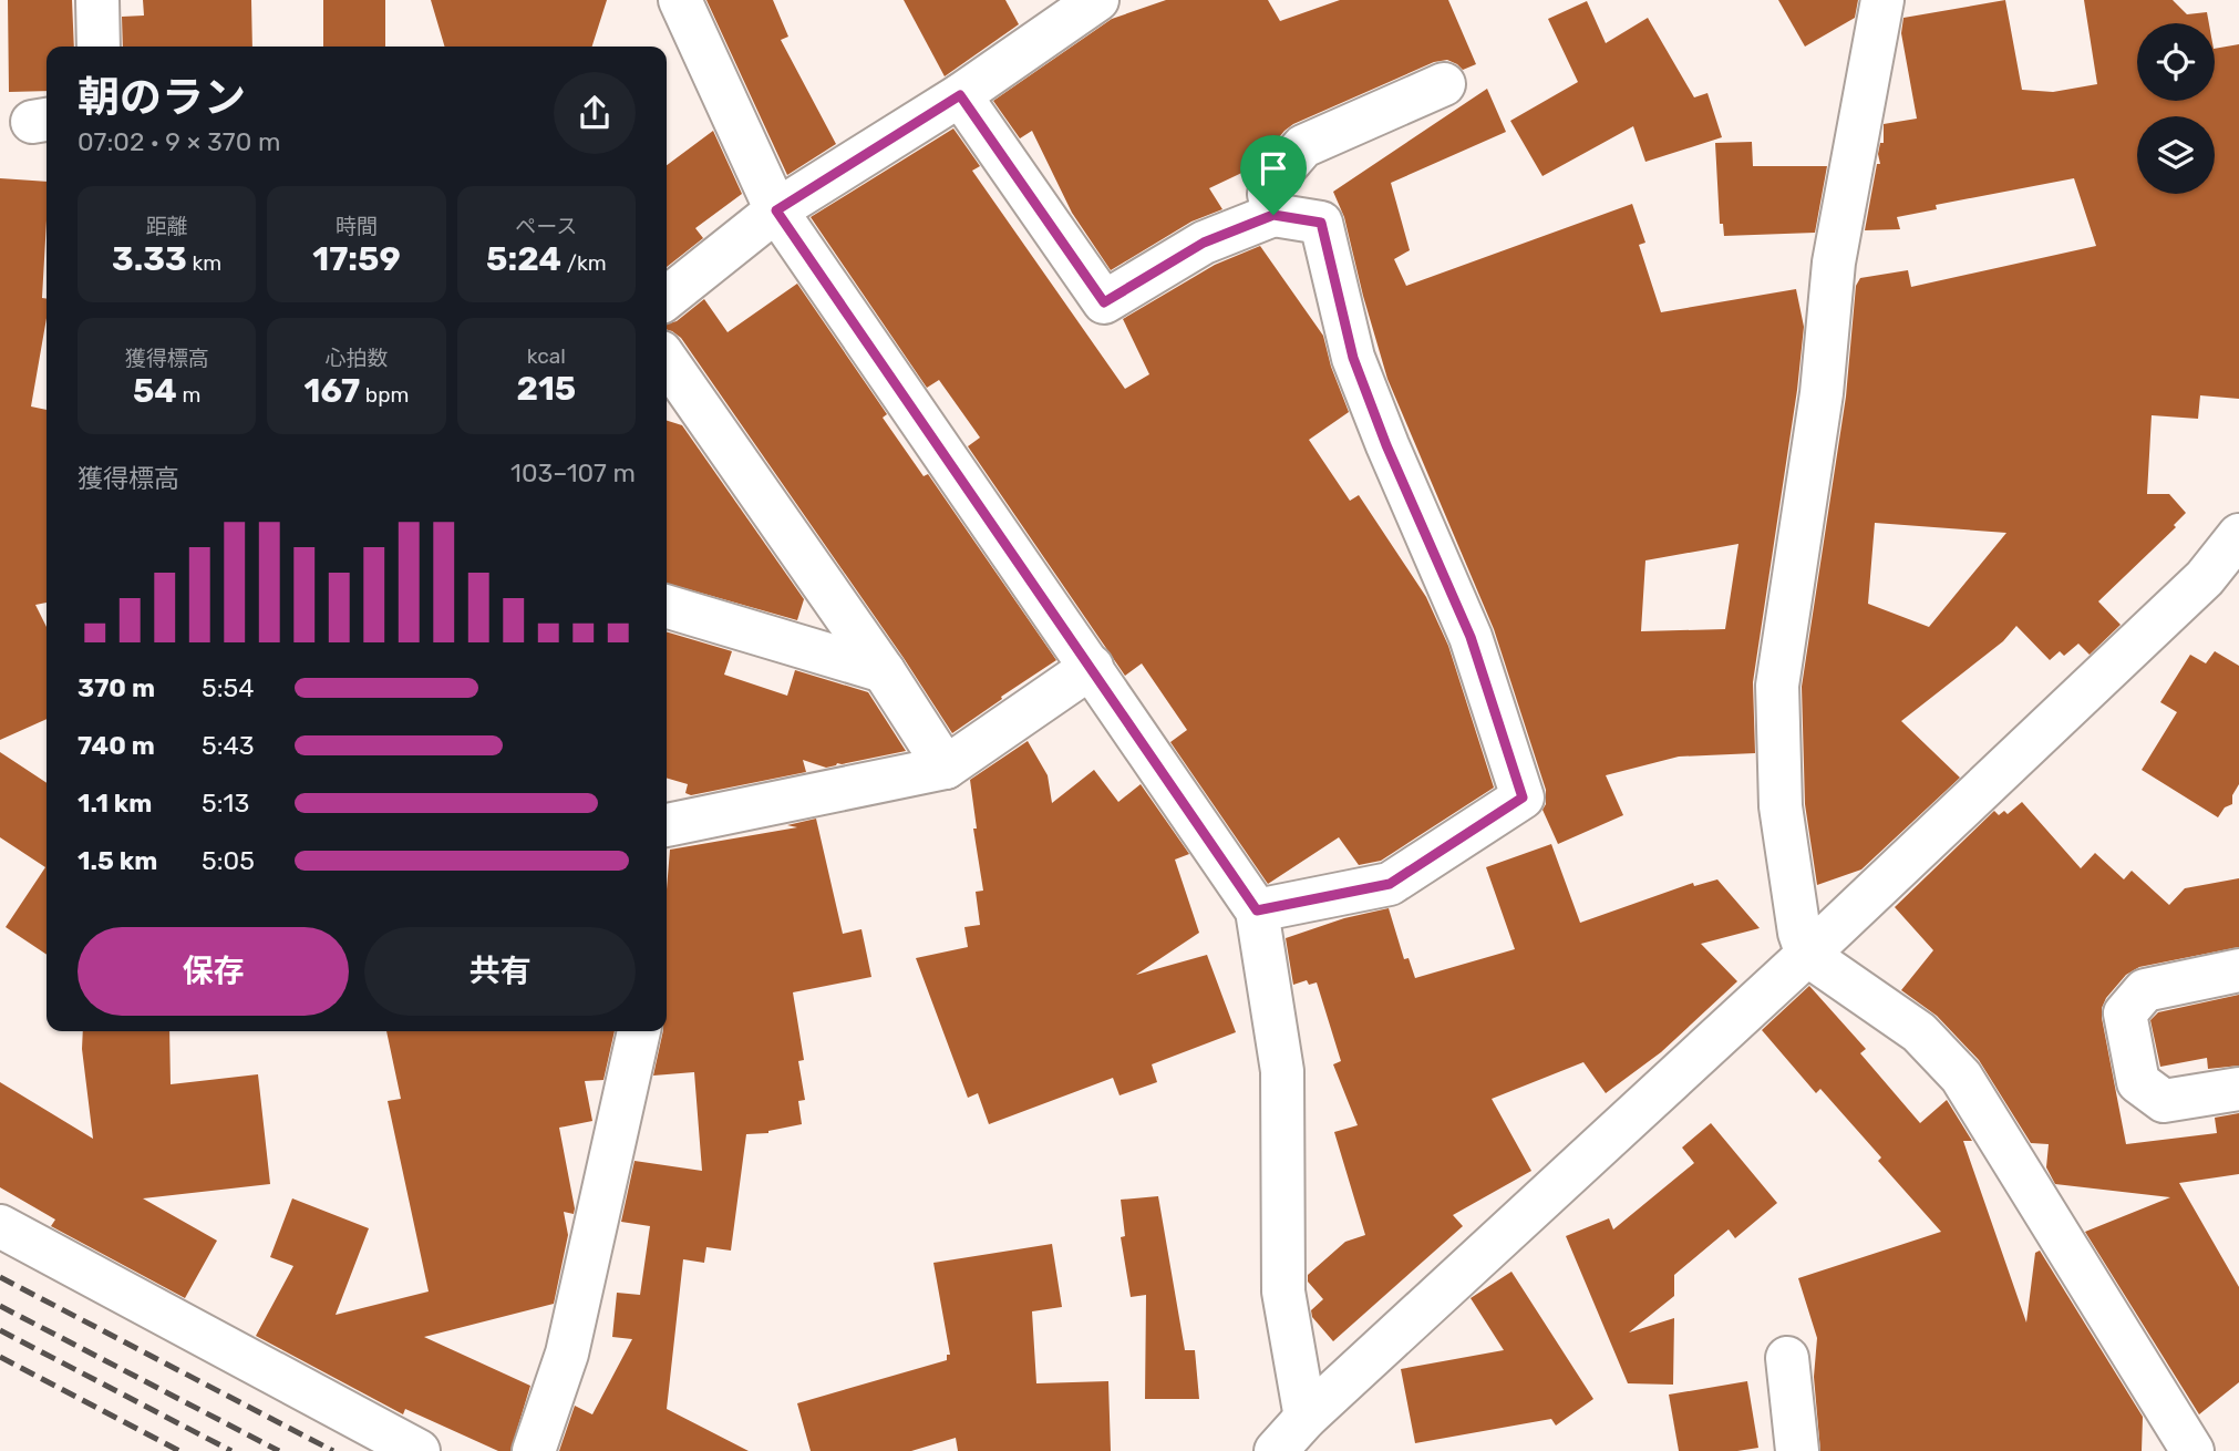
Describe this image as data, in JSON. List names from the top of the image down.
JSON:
{
  "page": {
    "heading": ["朝のラン", "07:02 · 9 × 370 m"],
    "stats": [
      ["距離", "3.33 km"],
      ["時間", "17:59"],
      ["ペース", "5:24 /km"],
      ["獲得標高", "54 m"],
      ["心拍数", "167 bpm"],
      ["kcal", "215"]
    ],
    "chart": ["獲得標高", "103–107 m"],
    "list": [
      {
        "name": "370 m",
        "note": "5:54"
      },
      {
        "name": "740 m",
        "note": "5:43"
      },
      {
        "name": "1.1 km",
        "note": "5:13"
      },
      {
        "name": "1.5 km",
        "note": "5:05"
      }
    ],
    "buttons": ["保存", "共有"]
  }
}
